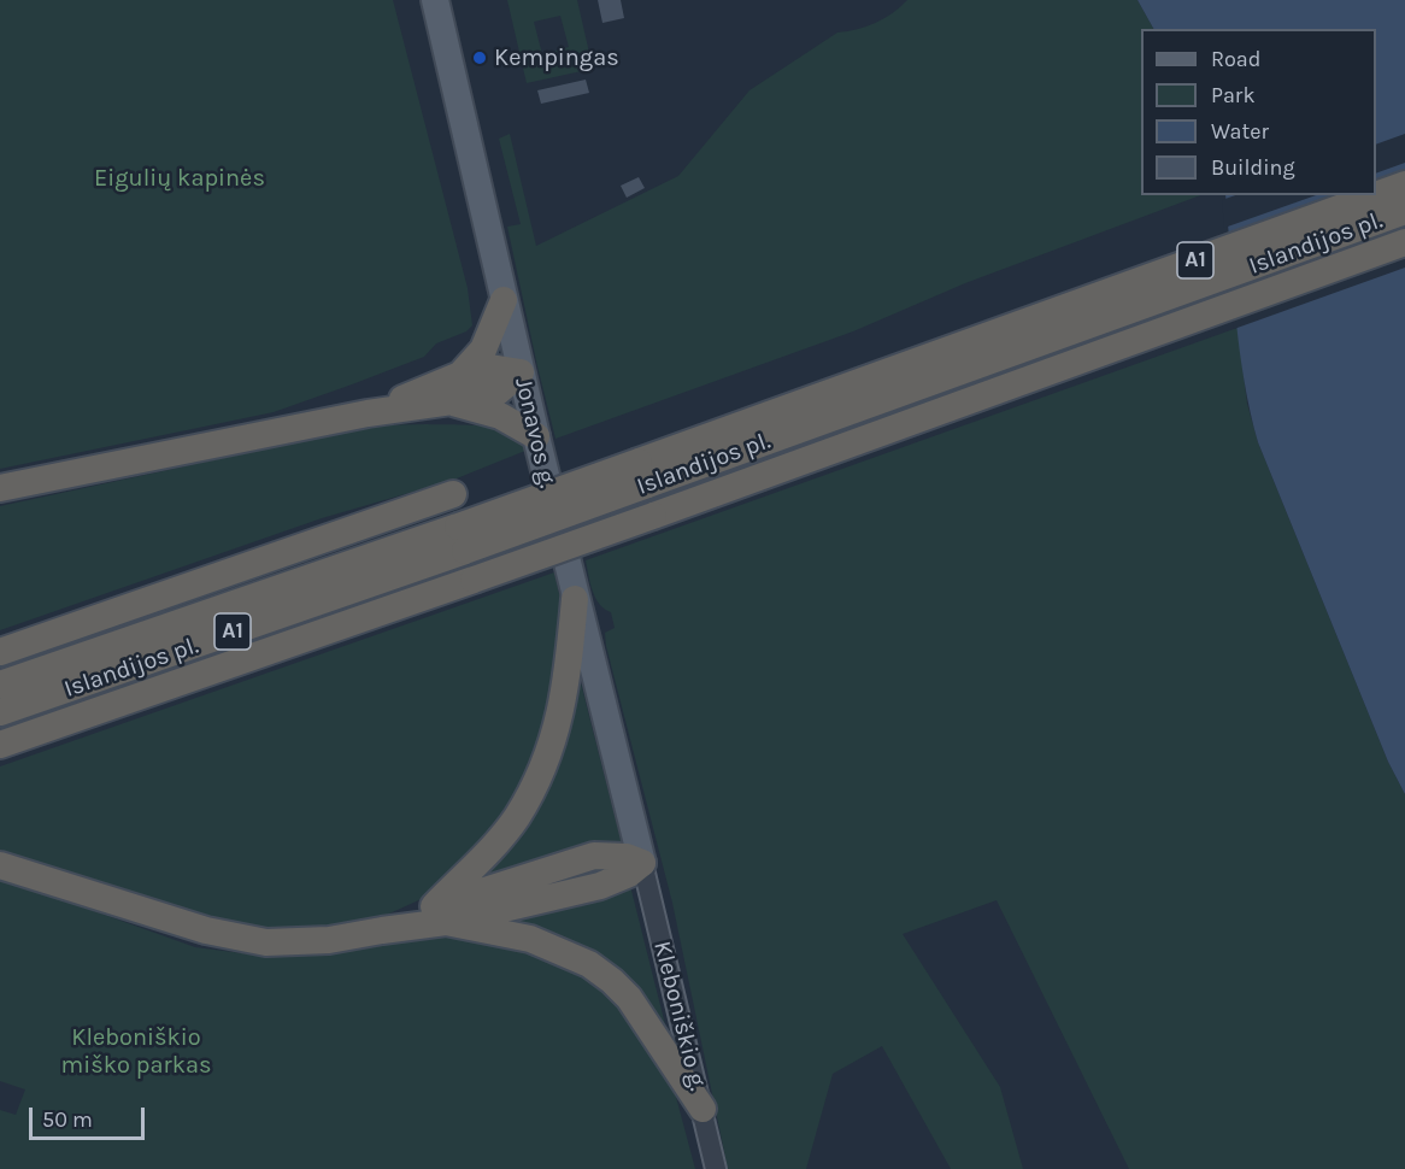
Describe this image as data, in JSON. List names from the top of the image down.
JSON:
{
  "streets": {
    "highway": ["Islandijos pl.", "A1"],
    "main road": ["Jonavos g."],
    "street": ["Kleboniškio g."]
  },
  "crossings": [
    ["Jonavos g.", "Kleboniškio g."]
  ],
  "parks": ["Eigulių kapinės", "Kleboniškio miško parkas"],
  "places": ["Kempingas"],
  "legend": [
    "Road",
    "Park",
    "Water",
    "Building"
  ],
  "scale_bar": "50 m"
}
